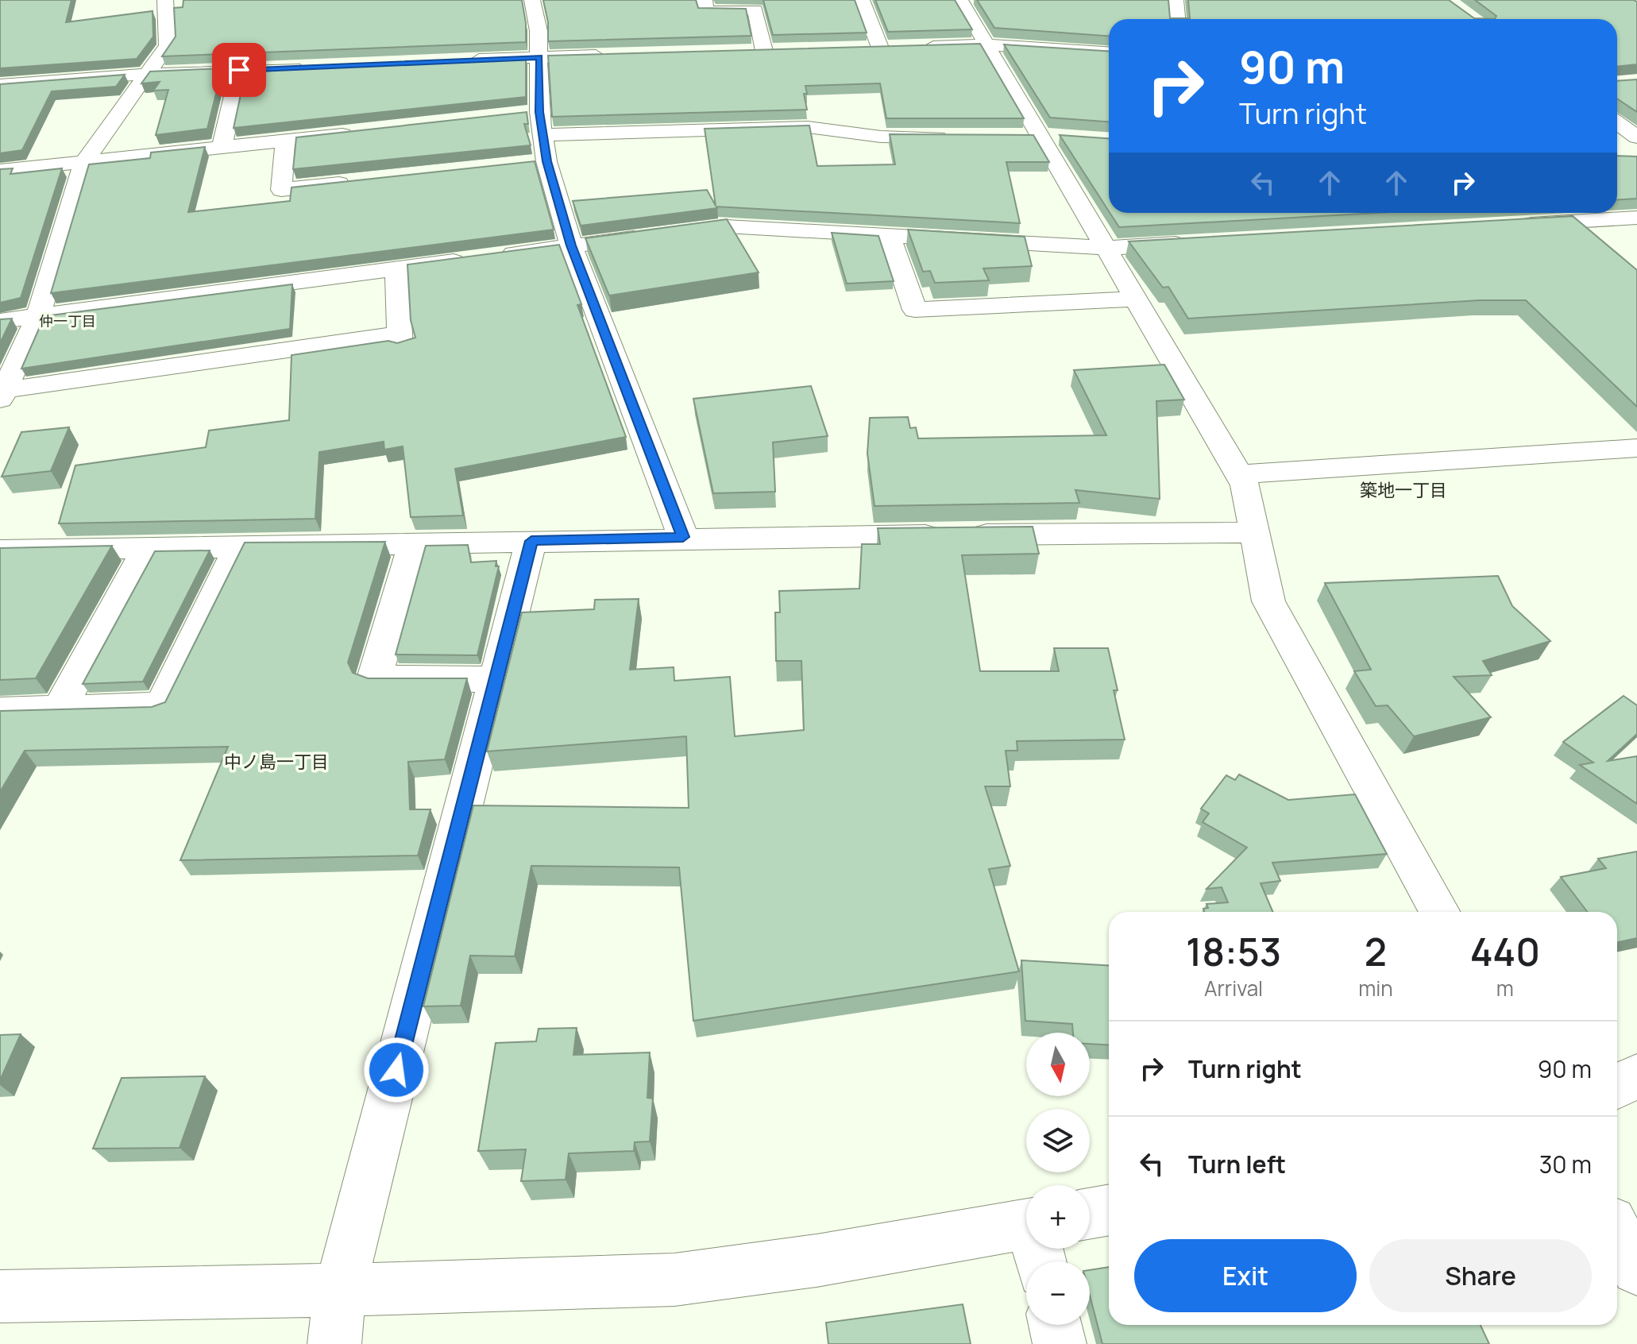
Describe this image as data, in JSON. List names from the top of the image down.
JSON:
{
  "districts": ["仲一丁目", "築地一丁目", "中ノ島一丁目"],
  "north": "bottom",
  "page": {
    "turn": ["90 m", "Turn right"],
    "eta": [
      "18:53",
      "Arrival",
      "2",
      "min",
      "440",
      "m"
    ],
    "list": [
      {
        "name": "Turn right",
        "value": "90 m"
      },
      {
        "name": "Turn left",
        "value": "30 m"
      }
    ],
    "map_buttons": ["+", "−"],
    "buttons": ["Exit", "Share"]
  }
}
